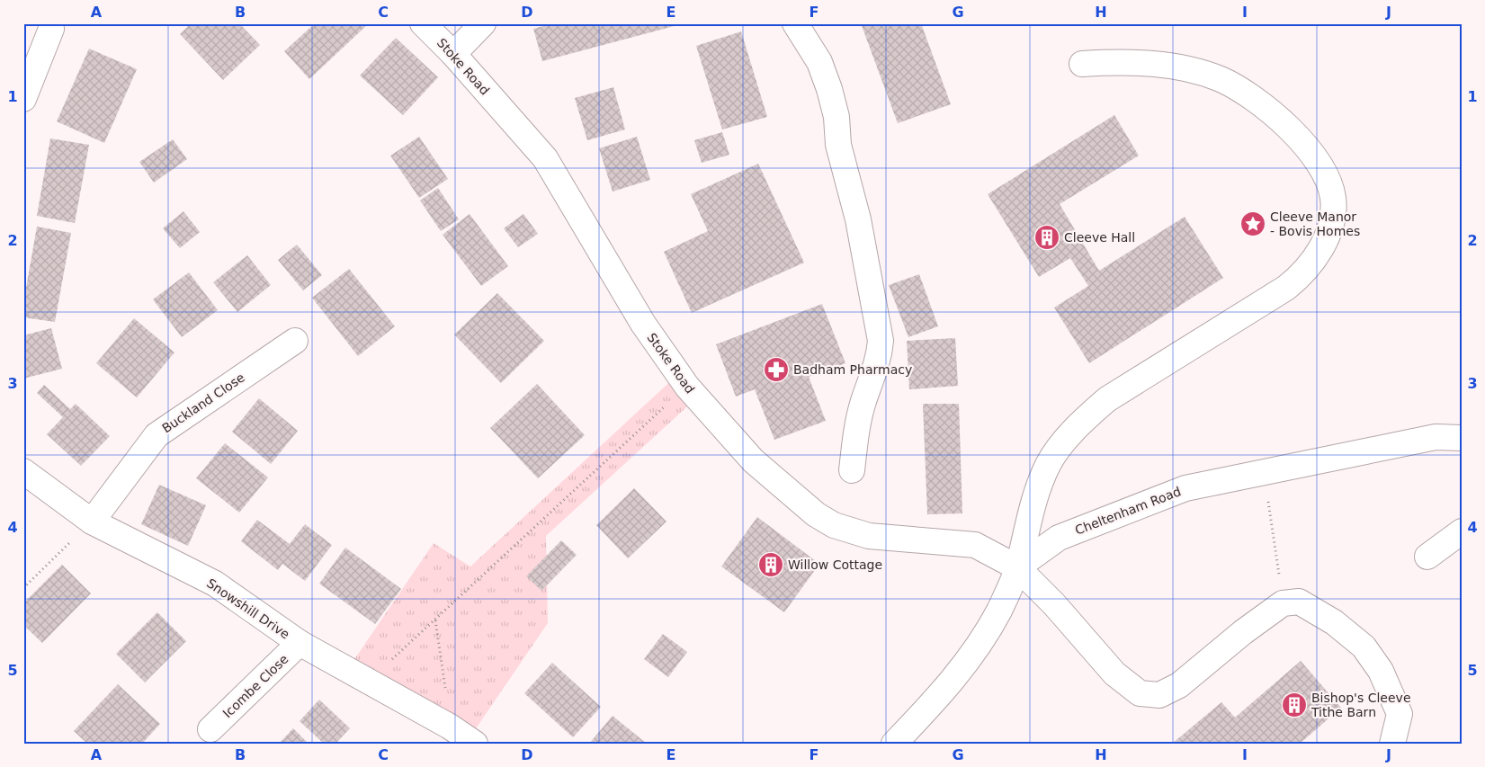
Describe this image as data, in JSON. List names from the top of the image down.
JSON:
{
  "streets": {
    "street": [
      "Stoke Road",
      "Buckland Close",
      "Cheltenham Road",
      "Snowshill Drive",
      "Icombe Close"
    ]
  },
  "crossings": [
    ["Stoke Road", "Cheltenham Road"],
    ["Buckland Close", "Snowshill Drive"],
    ["Snowshill Drive", "Icombe Close"]
  ],
  "places": {
    "place": ["Cleeve Manor - Bovis Homes"],
    "building": ["Cleeve Hall", "Willow Cottage", "Bishop's Cleeve Tithe Barn"],
    "pharmacy": ["Badham Pharmacy"]
  },
  "grid": {
    "columns": [
      "A",
      "B",
      "C",
      "D",
      "E",
      "F",
      "G",
      "H",
      "I",
      "J"
    ],
    "rows": [
      "1",
      "2",
      "3",
      "4",
      "5"
    ]
  }
}
